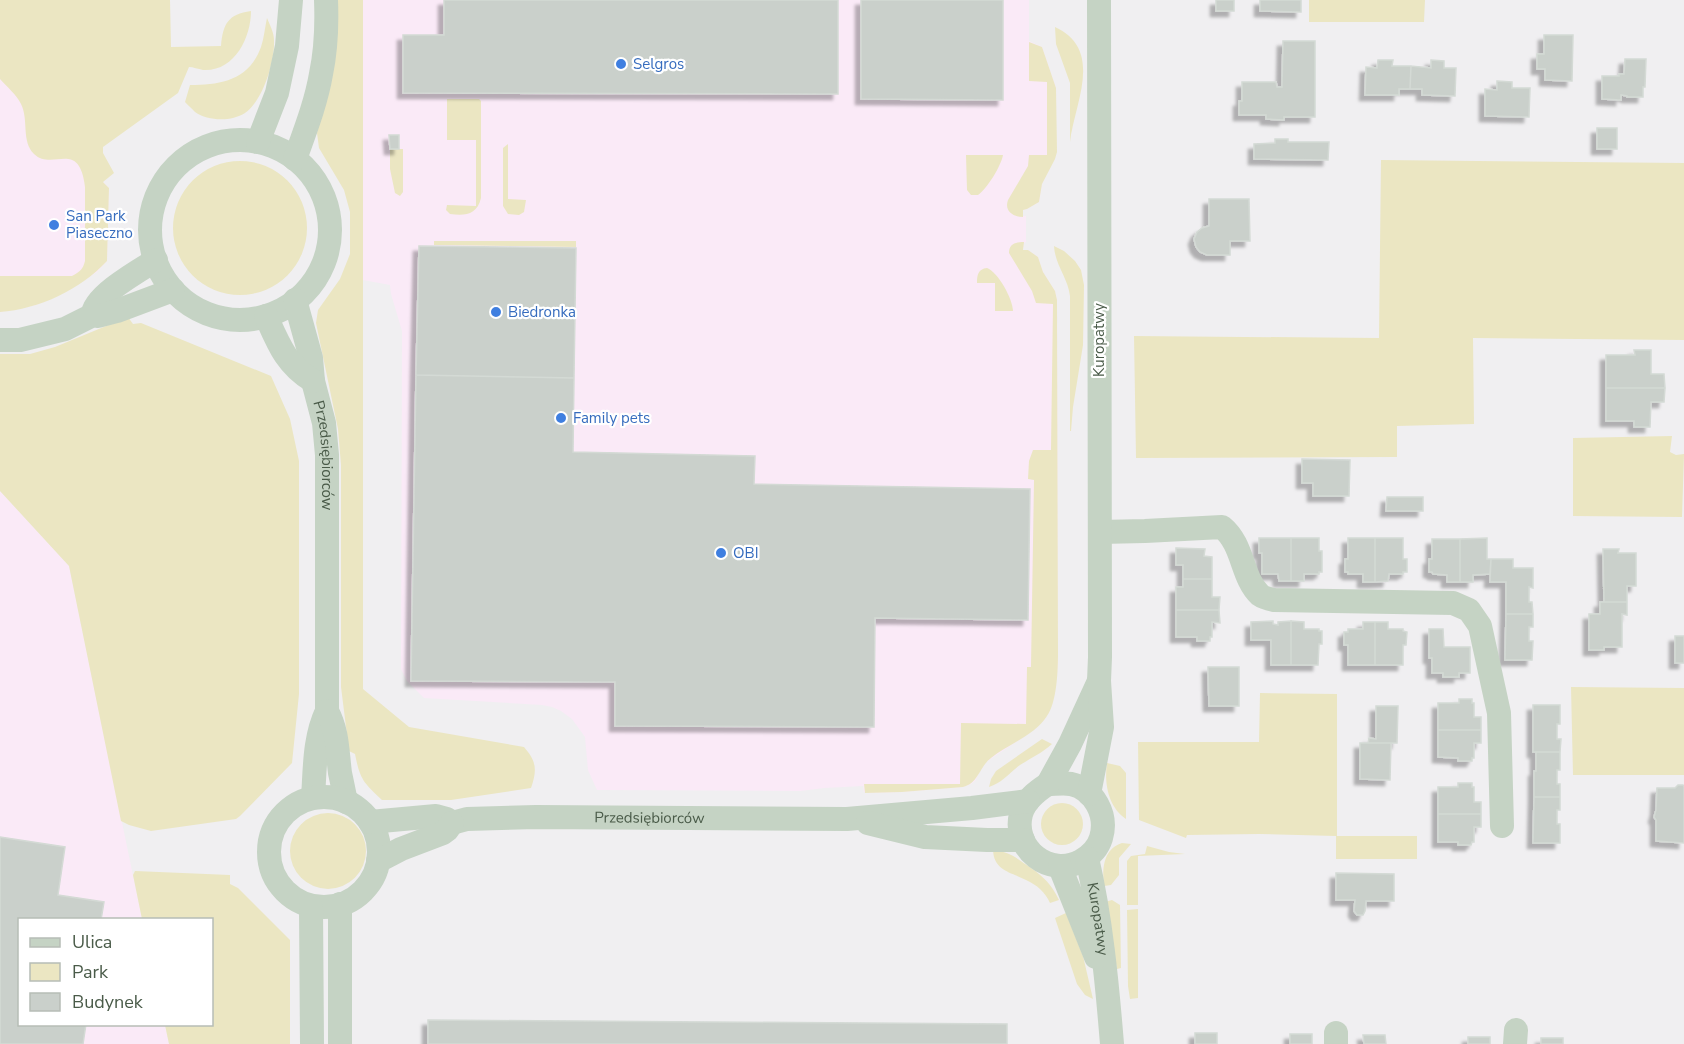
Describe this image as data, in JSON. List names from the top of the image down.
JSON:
{
  "streets": {
    "street": ["Kuropatwy", "Przedsiębiorców"]
  },
  "crossings": [
    ["Kuropatwy", "Przedsiębiorców"]
  ],
  "places": [
    "Selgros",
    "San Park Piaseczno",
    "Biedronka",
    "Family pets",
    "OBI"
  ],
  "legend": ["Ulica", "Park", "Budynek"]
}
